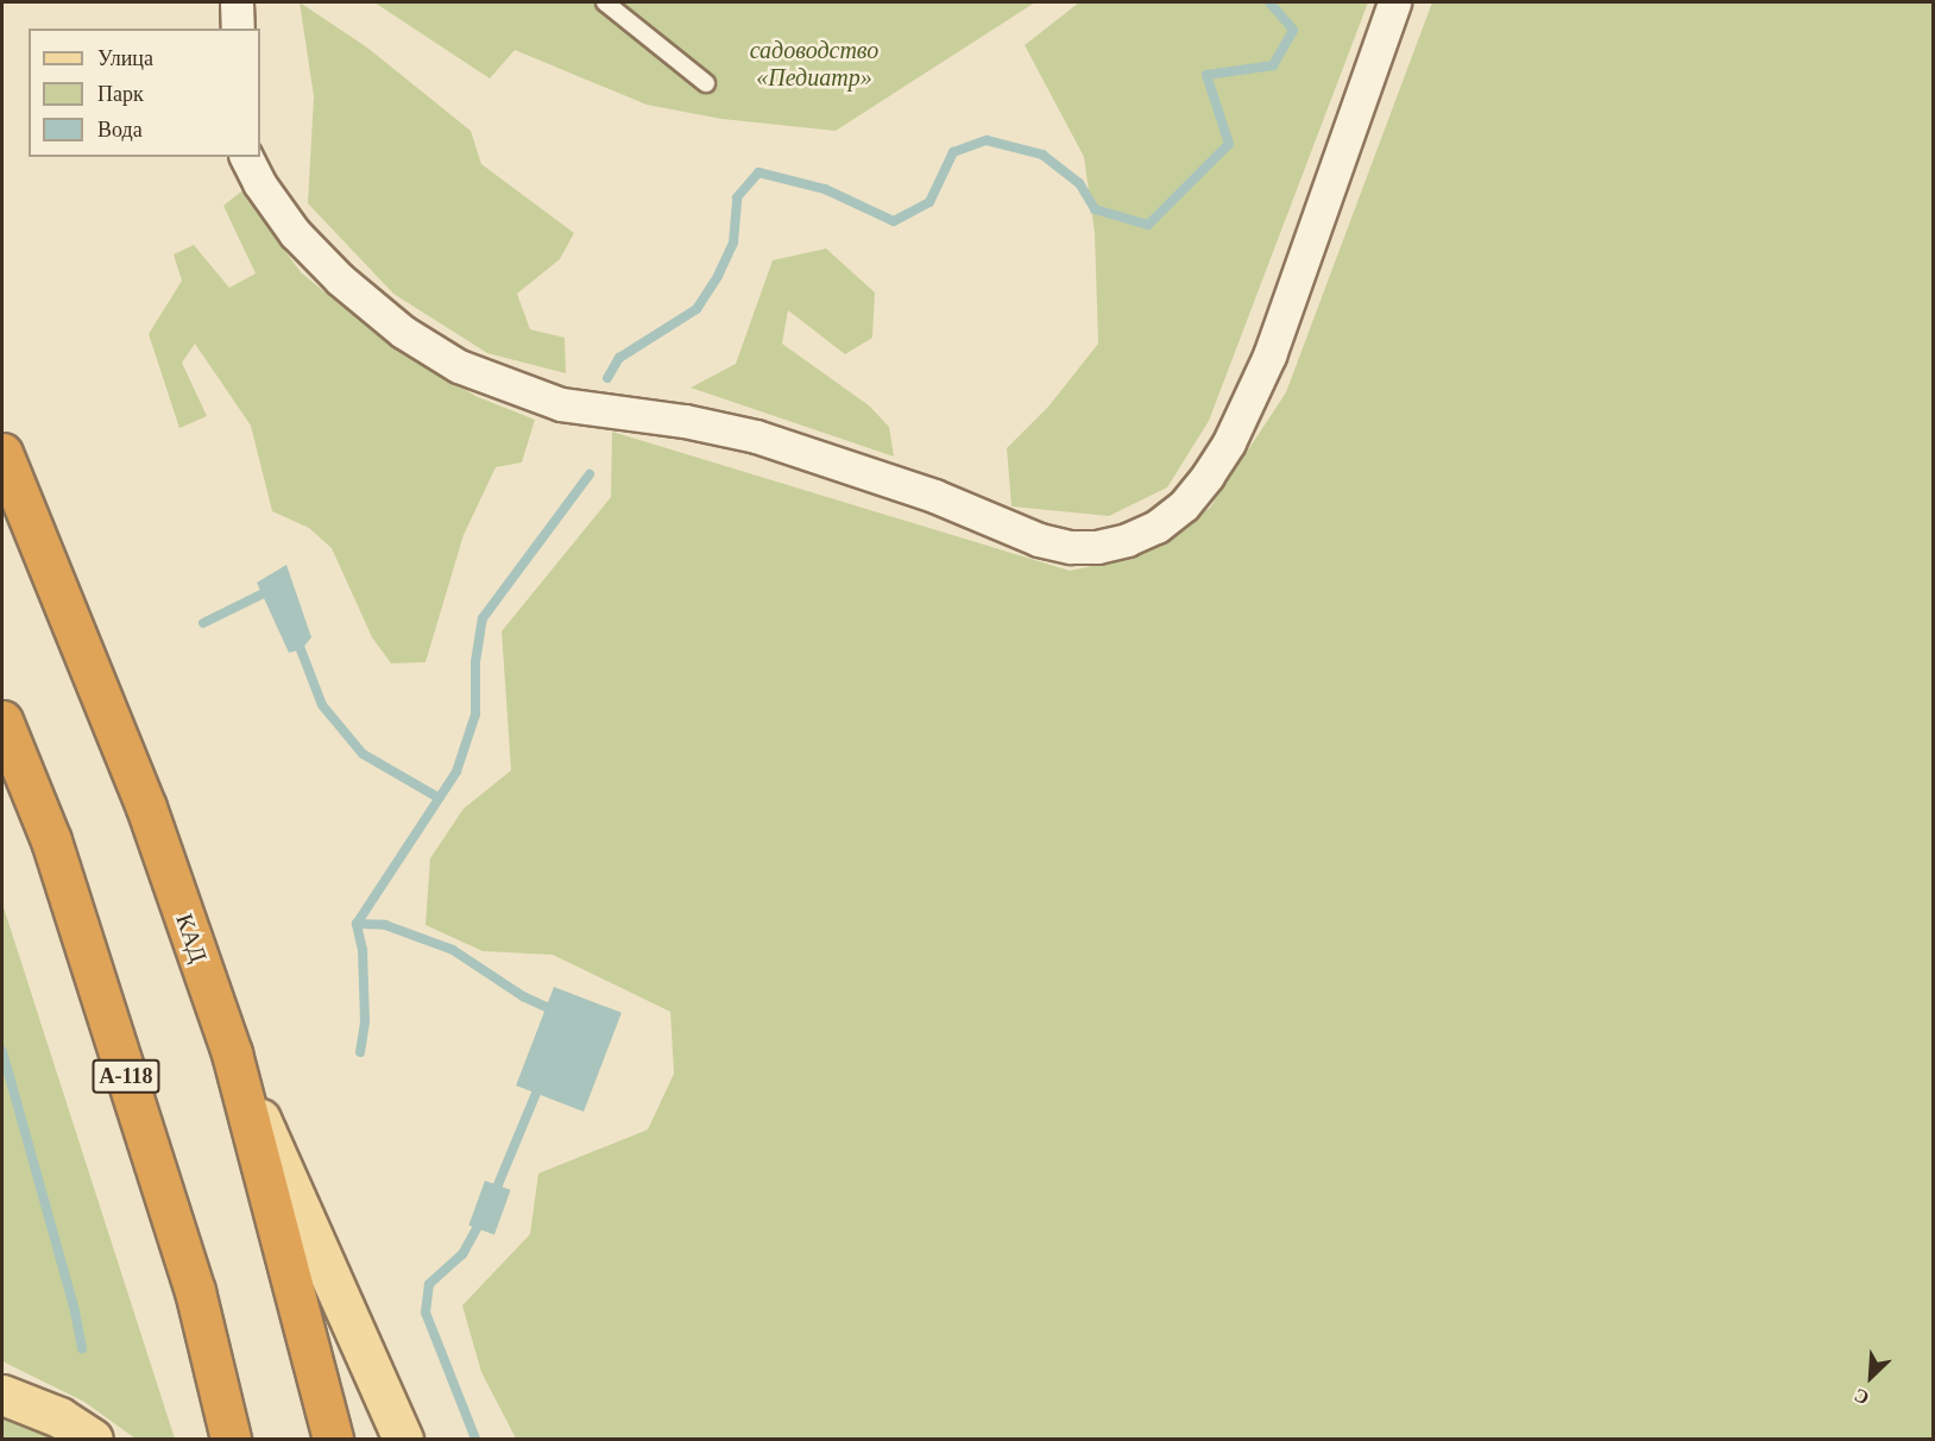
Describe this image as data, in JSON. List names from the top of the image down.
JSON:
{
  "streets": {
    "highway": ["КАД", "А-118"]
  },
  "parks": ["садоводство «Педиатр»"],
  "legend": ["Улица", "Парк", "Вода"],
  "north": "bottom left"
}
